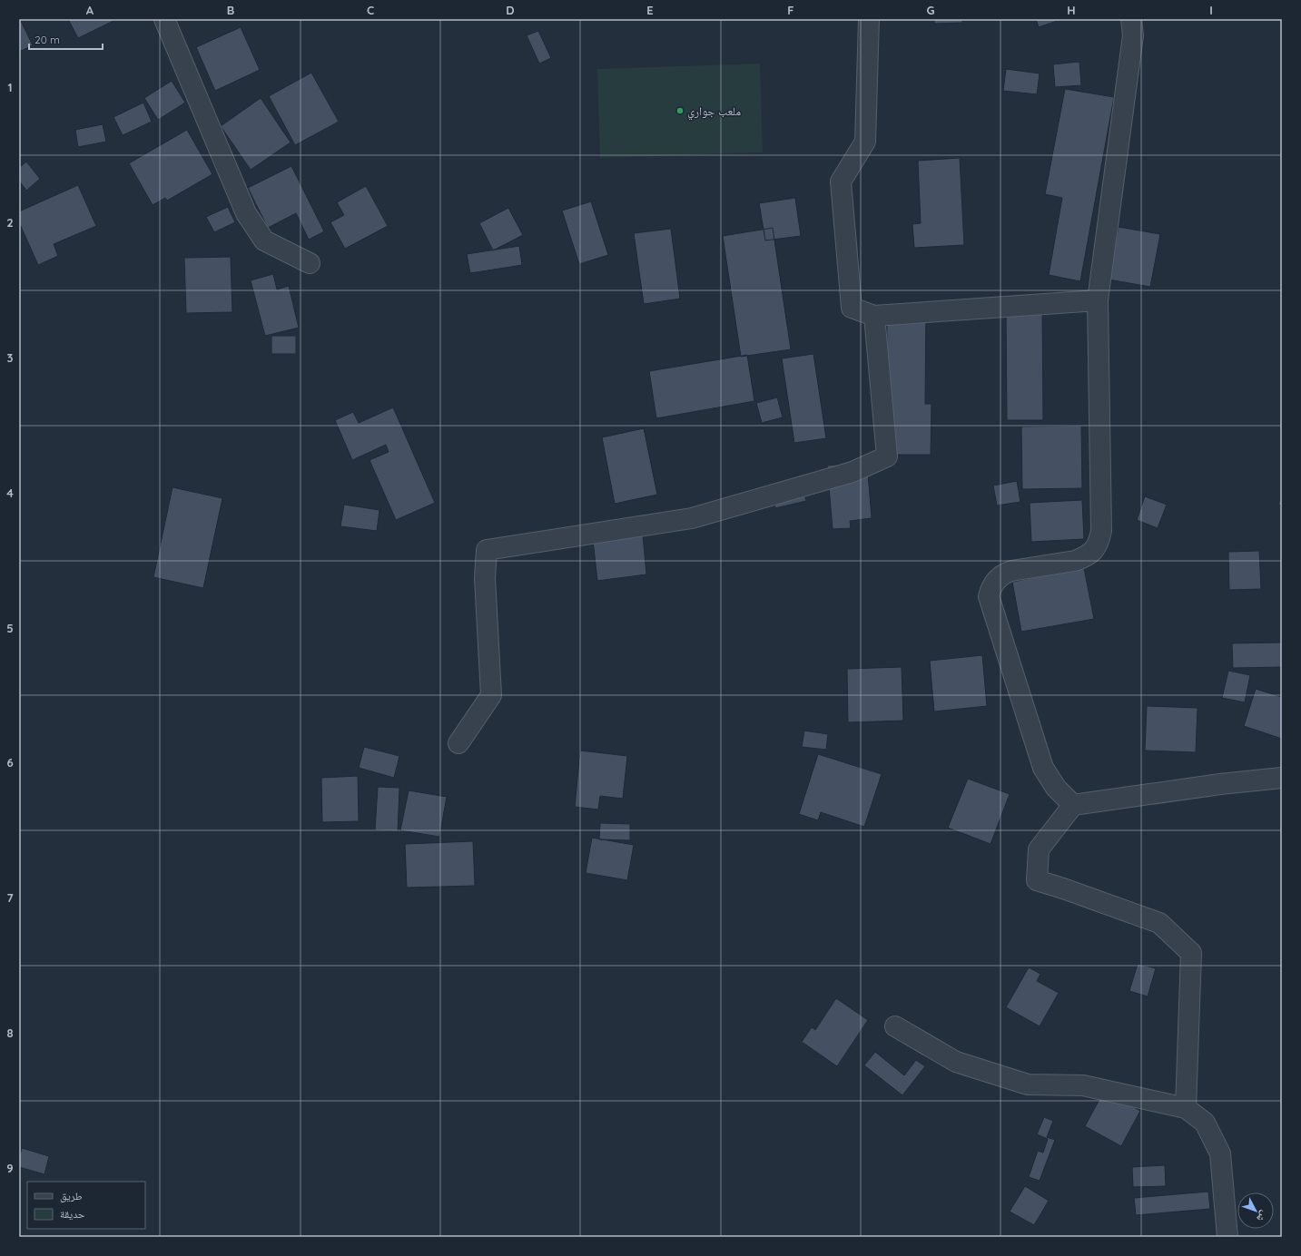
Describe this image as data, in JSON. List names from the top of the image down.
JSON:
{
  "places": ["ملعب جواري"],
  "legend": ["طريق", "حديقة"],
  "scale_bar": "20 m",
  "north": "bottom right",
  "grid": {
    "columns": [
      "A",
      "B",
      "C",
      "D",
      "E",
      "F",
      "G",
      "H",
      "I"
    ],
    "rows": [
      "1",
      "2",
      "3",
      "4",
      "5",
      "6",
      "7",
      "8",
      "9"
    ]
  }
}
